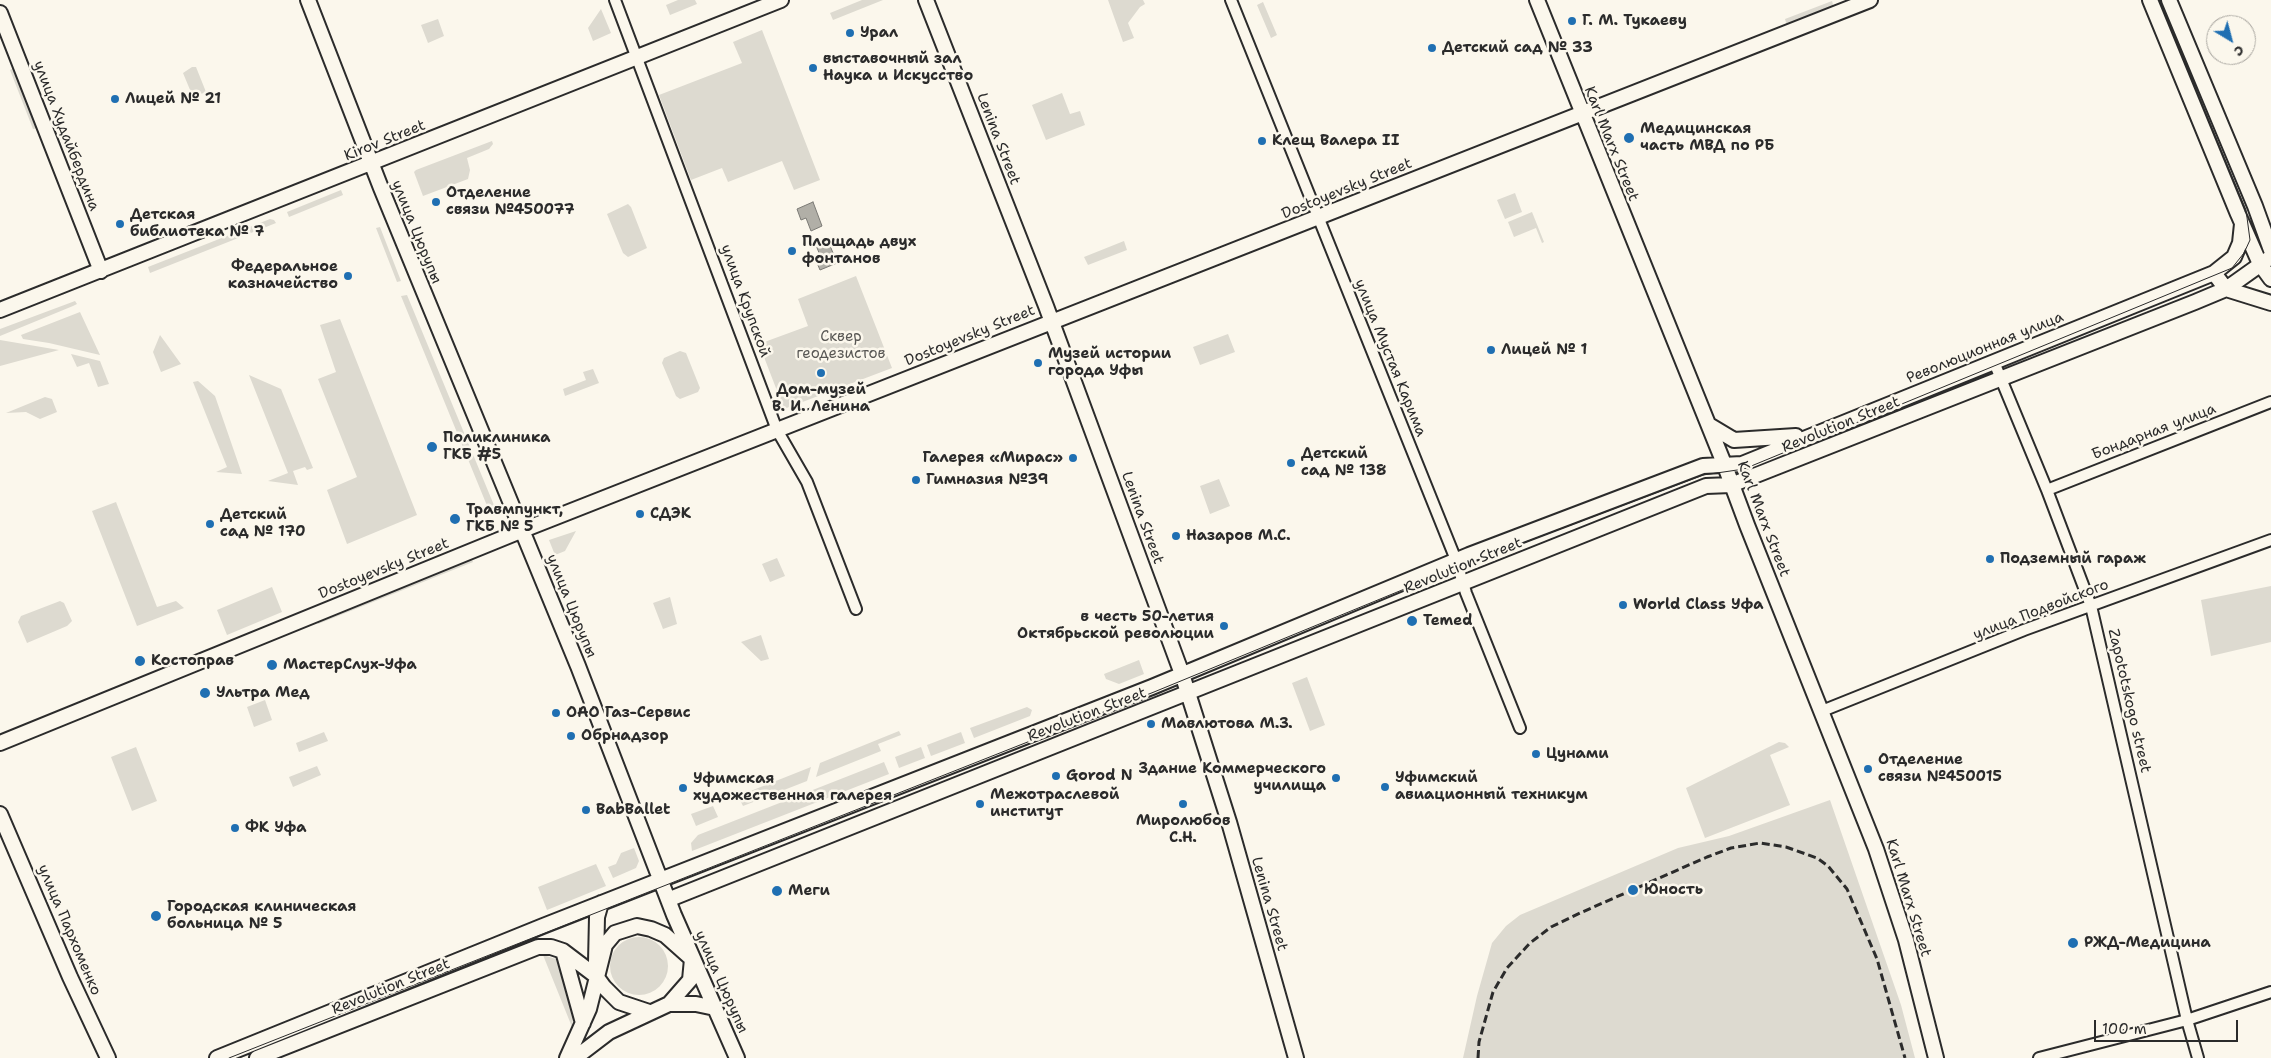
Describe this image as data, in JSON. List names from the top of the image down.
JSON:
{
  "streets": {
    "street": [
      "улица Худайбердина",
      "Lenina Street",
      "Kirov Street",
      "Karl Marx Street",
      "Dostoyevsky Street",
      "улица Цюрупы",
      "улица Крупской",
      "Революционная улица",
      "улица Мустая Карима",
      "Revolution Street",
      "Бондарная улица",
      "улица Подвойского",
      "Zapototskogo street",
      "улица Пархоменко"
    ]
  },
  "crossings": [
    ["улица Худайбердина", "Kirov Street"],
    ["Lenina Street", "Dostoyevsky Street"],
    ["Lenina Street", "Революционная улица"],
    ["Lenina Street", "Revolution Street"],
    ["Kirov Street", "улица Цюрупы"],
    ["Kirov Street", "улица Крупской"],
    ["Karl Marx Street", "Dostoyevsky Street"],
    ["Karl Marx Street", "Революционная улица"],
    ["Karl Marx Street", "Revolution Street"],
    ["Karl Marx Street", "улица Подвойского"],
    ["Dostoyevsky Street", "улица Цюрупы"],
    ["Dostoyevsky Street", "улица Крупской"],
    ["Dostoyevsky Street", "улица Мустая Карима"],
    ["улица Цюрупы", "Революционная улица"],
    ["улица Цюрупы", "Revolution Street"],
    ["Революционная улица", "улица Мустая Карима"],
    ["Революционная улица", "Zapototskogo street"],
    ["улица Мустая Карима", "Revolution Street"],
    ["Revolution Street", "Zapototskogo street"],
    ["Бондарная улица", "Zapototskogo street"],
    ["улица Подвойского", "Zapototskogo street"]
  ],
  "parks": ["Сквер геодезистов"],
  "places": [
    "Г. М. Тукаеву",
    "Урал",
    "Детский сад № 33",
    "выставочный зал Наука и Искусство",
    "Лицей № 21",
    "Медицинская часть МВД по РБ",
    "Клещ Валера II",
    "Отделение связи №450077",
    "Детская библиотека № 7",
    "Площадь двух фонтанов",
    "Федеральное казначейство",
    "Лицей № 1",
    "Музей истории города Уфы",
    "Дом-музей В. И. Ленина",
    "Поликлиника ГКБ #5",
    "Галерея «Мирас»",
    "Детский сад № 138",
    "Гимназия №39",
    "СДЭК",
    "Травмпункт, ГКБ № 5",
    "Детский сад № 170",
    "Назаров М.С.",
    "Подземный гараж",
    "World Class Уфа",
    "Temed",
    "в честь 50-летия Октябрьской революции",
    "Костоправ",
    "МастерСлух-Уфа",
    "Ультра Мед",
    "ОАО Газ-Сервис",
    "Мавлютова М.З.",
    "Обрнадзор",
    "Цунами",
    "Отделение связи №450015",
    "Gorod N",
    "Здание Коммерческого училища",
    "Уфимский авиационный техникум",
    "Уфимская художественная галерея",
    "Межотраслевой институт",
    "Миролюбов С.Н.",
    "BabBallet",
    "ФК Уфа",
    "Юность",
    "Меги",
    "Городская клиническая больница № 5",
    "РЖД-Медицина"
  ],
  "scale_bar": "100 m",
  "north": "bottom right"
}
